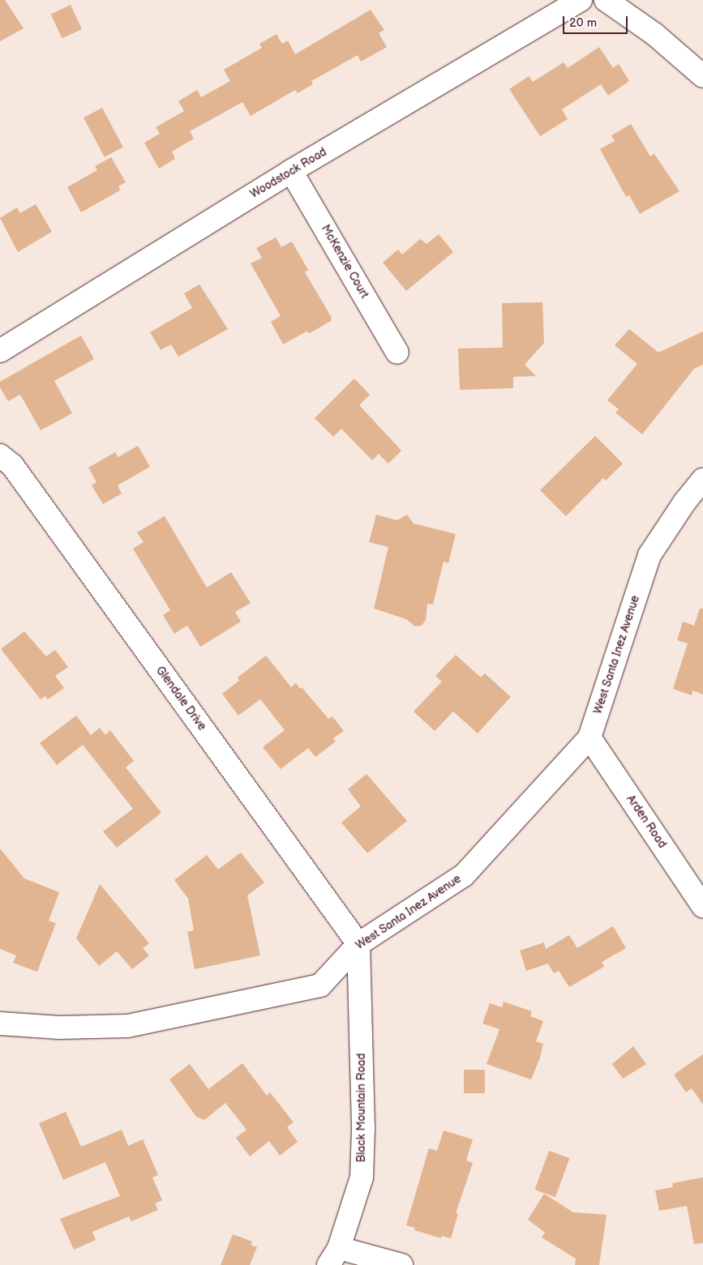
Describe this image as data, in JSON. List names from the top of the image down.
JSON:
{
  "streets": {
    "street": [
      "Woodstock Road",
      "McKenzie Court",
      "West Santa Inez Avenue",
      "Glendale Drive",
      "Arden Road",
      "Black Mountain Road"
    ]
  },
  "crossings": [
    ["Woodstock Road", "McKenzie Court"],
    ["West Santa Inez Avenue", "Glendale Drive"],
    ["West Santa Inez Avenue", "Arden Road"],
    ["West Santa Inez Avenue", "Black Mountain Road"],
    ["Glendale Drive", "Black Mountain Road"]
  ],
  "scale_bar": "20 m"
}
